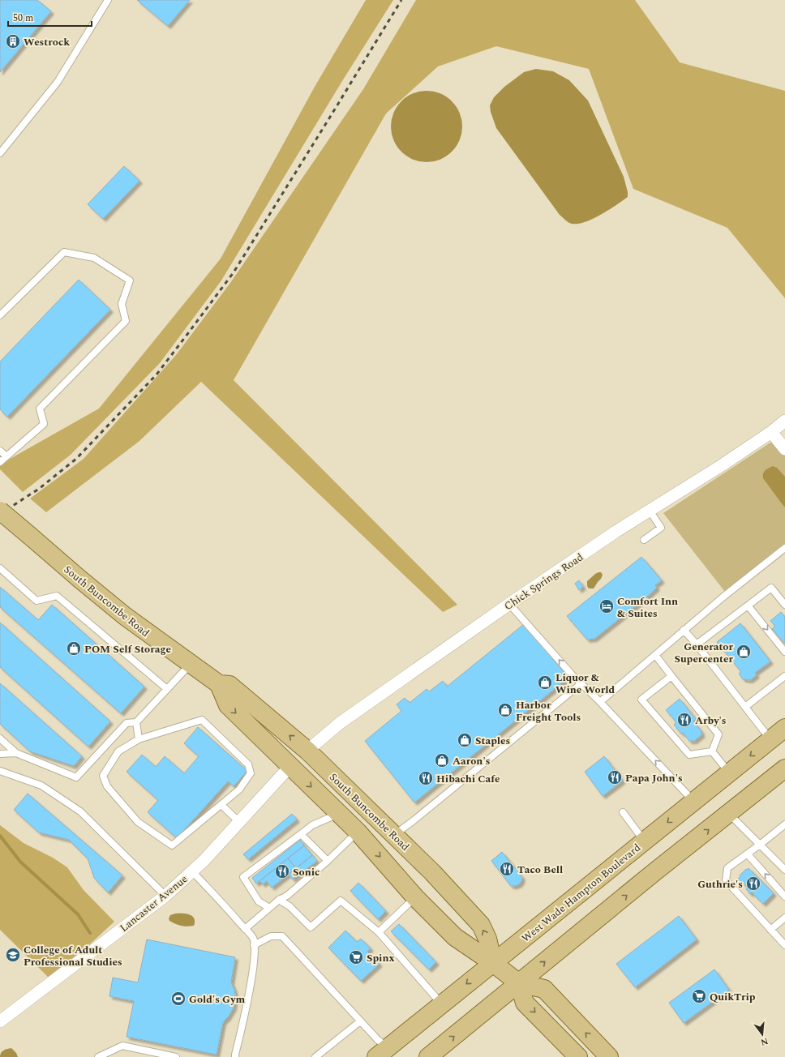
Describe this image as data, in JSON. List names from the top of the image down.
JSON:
{
  "streets": {
    "main road": ["South Buncombe Road", "West Wade Hampton Boulevard"],
    "street": ["Chick Springs Road", "Lancaster Avenue"]
  },
  "crossings": [
    ["Chick Springs Road", "South Buncombe Road"],
    ["South Buncombe Road", "West Wade Hampton Boulevard"]
  ],
  "places": {
    "building": ["Westrock"],
    "hotel": ["Comfort Inn & Suites"],
    "shop": [
      "POM Self Storage",
      "Generator Supercenter",
      "Liquor & Wine World",
      "Harbor Freight Tools",
      "Staples",
      "Aaron's"
    ],
    "restaurant": [
      "Arby's",
      "Papa John's",
      "Hibachi Cafe",
      "Taco Bell",
      "Sonic",
      "Guthrie's"
    ],
    "school or university": ["College of Adult Professional Studies"],
    "supermarket": ["Spinx", "QuikTrip"],
    "sports": ["Gold's Gym"]
  },
  "scale_bar": "50 m",
  "north": "bottom"
}
